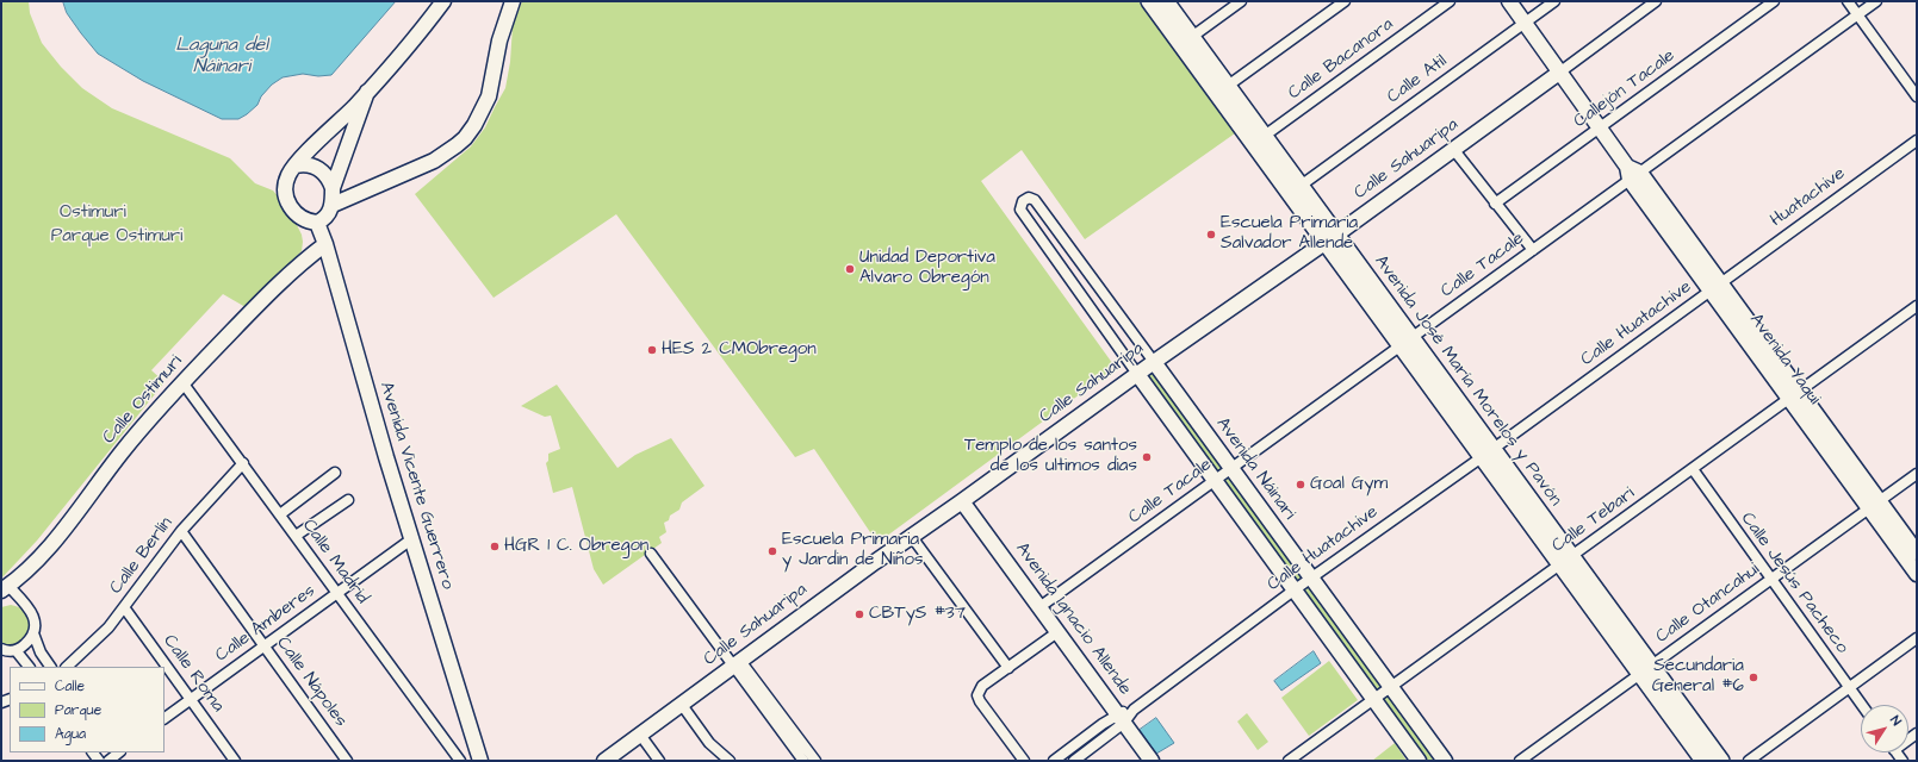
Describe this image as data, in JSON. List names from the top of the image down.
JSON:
{
  "streets": {
    "main road": ["Avenida José María Morelos y Pavón"],
    "street": [
      "Calle Bacanora",
      "Calle Atil",
      "Callejón Tacale",
      "Calle Sahuaripa",
      "Huatachive",
      "Calle Tacale",
      "Calle Huatachive",
      "Avenida Yaqui",
      "Calle Ostimuri",
      "Avenida Náinari",
      "Avenida Vicente Guerrero",
      "Calle Tebari",
      "Calle Berlín",
      "Calle Madrid",
      "Calle Jesús Pacheco",
      "Calle Otancahui",
      "Avenida Ignacio Allende",
      "Calle Amberes",
      "Calle Roma",
      "Calle Nápoles"
    ]
  },
  "crossings": [
    ["Calle Bacanora", "Avenida José María Morelos y Pavón"],
    ["Calle Atil", "Avenida Yaqui"],
    ["Calle Atil", "Avenida José María Morelos y Pavón"],
    ["Callejón Tacale", "Avenida Yaqui"],
    ["Calle Sahuaripa", "Avenida Yaqui"],
    ["Calle Sahuaripa", "Avenida José María Morelos y Pavón"],
    ["Calle Sahuaripa", "Avenida Náinari"],
    ["Calle Sahuaripa", "Avenida Ignacio Allende"],
    ["Huatachive", "Calle Huatachive"],
    ["Huatachive", "Avenida Yaqui"],
    ["Calle Tacale", "Avenida Yaqui"],
    ["Calle Tacale", "Avenida José María Morelos y Pavón"],
    ["Calle Tacale", "Avenida Náinari"],
    ["Calle Tacale", "Avenida Ignacio Allende"],
    ["Calle Huatachive", "Avenida Yaqui"],
    ["Calle Huatachive", "Avenida José María Morelos y Pavón"],
    ["Calle Huatachive", "Avenida Náinari"],
    ["Calle Huatachive", "Avenida Ignacio Allende"],
    ["Avenida Yaqui", "Calle Tebari"],
    ["Avenida Yaqui", "Calle Otancahui"],
    ["Avenida José María Morelos y Pavón", "Calle Tebari"],
    ["Avenida José María Morelos y Pavón", "Calle Otancahui"],
    ["Calle Ostimuri", "Avenida Vicente Guerrero"],
    ["Calle Ostimuri", "Calle Madrid"],
    ["Avenida Náinari", "Calle Tebari"],
    ["Avenida Vicente Guerrero", "Calle Amberes"],
    ["Calle Tebari", "Calle Jesús Pacheco"],
    ["Calle Berlín", "Calle Madrid"],
    ["Calle Berlín", "Calle Roma"],
    ["Calle Berlín", "Calle Nápoles"],
    ["Calle Madrid", "Calle Amberes"],
    ["Calle Jesús Pacheco", "Calle Otancahui"],
    ["Calle Amberes", "Calle Roma"],
    ["Calle Amberes", "Calle Nápoles"]
  ],
  "water": ["Laguna del Náinari"],
  "parks": ["Ostimuri", "Parque Ostimuri"],
  "places": [
    "Escuela Primaria Salvador Allende",
    "Unidad Deportiva Alvaro Obregón",
    "HES 2 CMObregon",
    "Templo de los santos de los ultimos dias",
    "Goal Gym",
    "HGR 1 C. Obregon",
    "Escuela Primaria y Jardin de Niños",
    "CBTyS #37",
    "Secundaria General #6"
  ],
  "legend": ["Calle", "Parque", "Agua"],
  "north": "top right"
}
